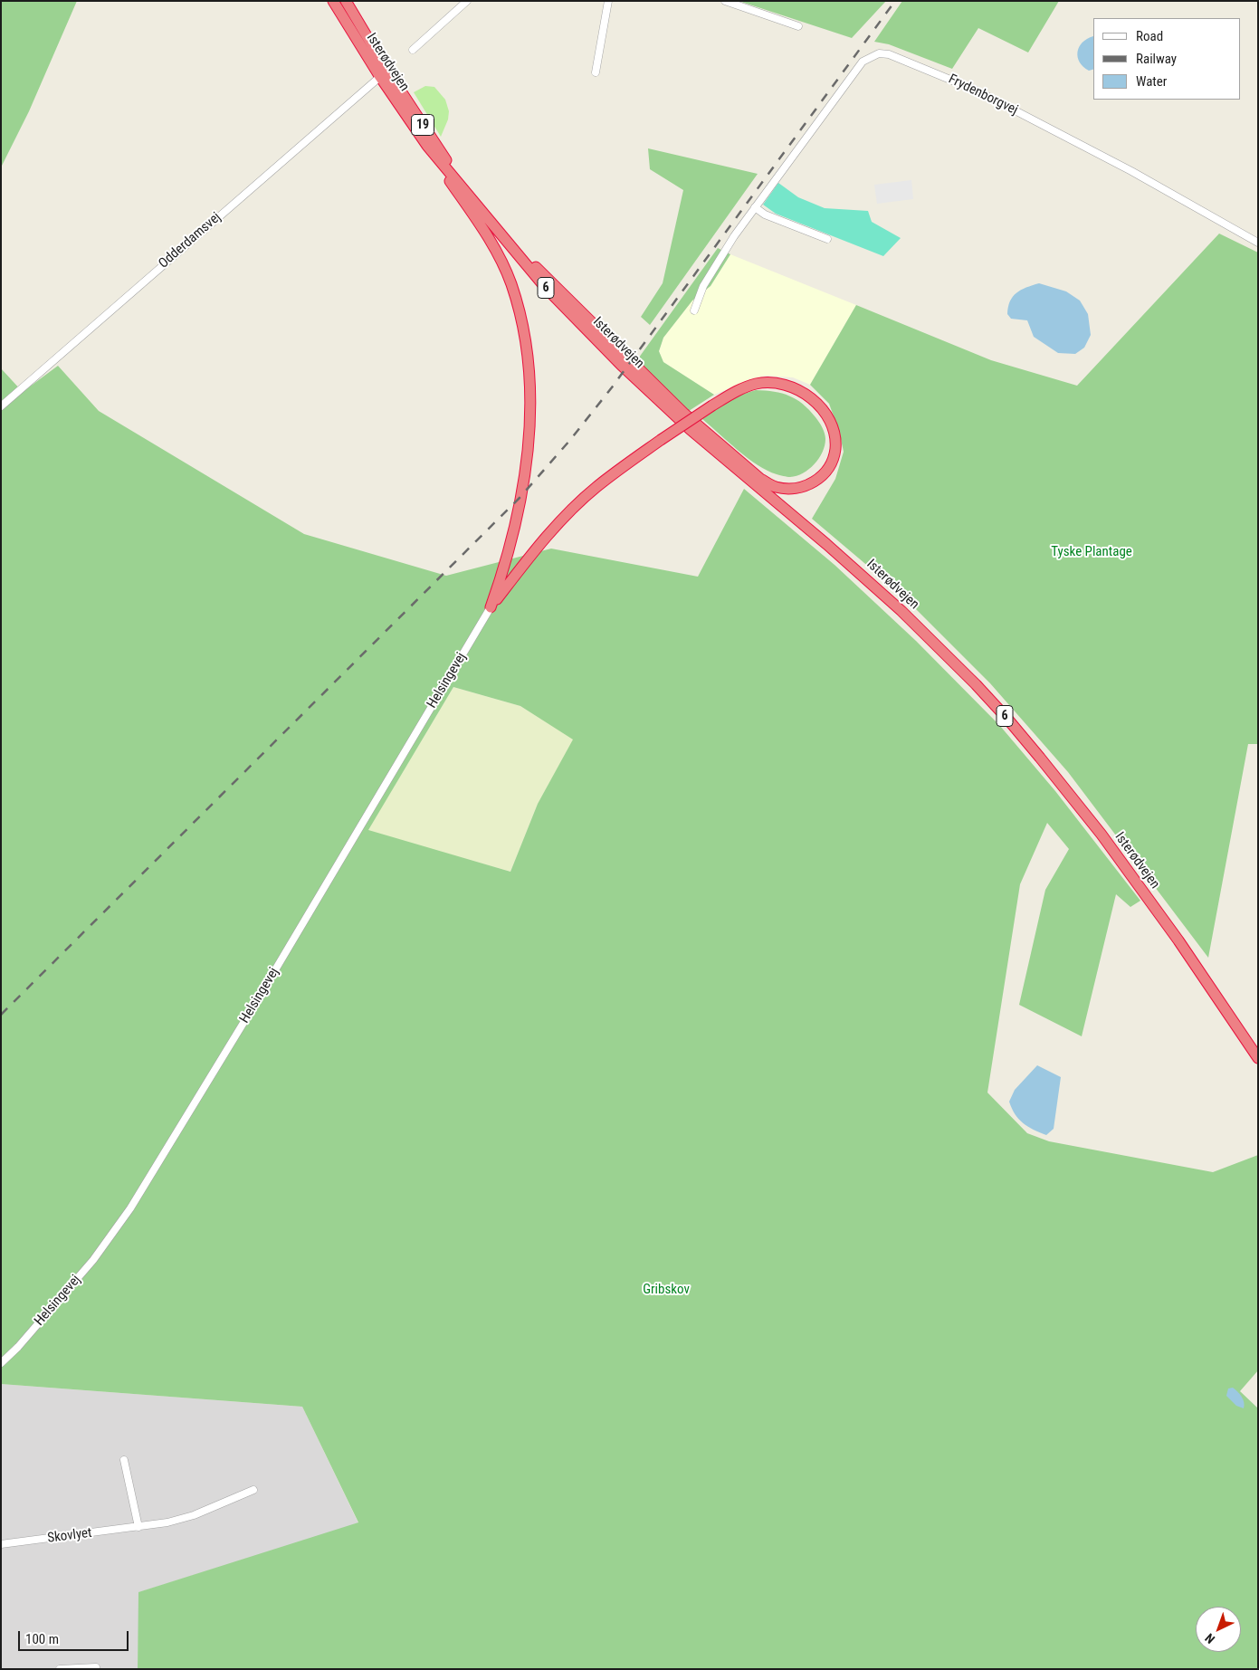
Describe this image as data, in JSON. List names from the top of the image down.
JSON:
{
  "streets": {
    "highway": ["Isterødvejen", "19", "6"],
    "street": [
      "Frydenborgvej",
      "Odderdamsvej",
      "Helsingevej",
      "Skovlyet"
    ]
  },
  "crossings": [
    ["Isterødvejen", "Odderdamsvej"]
  ],
  "parks": ["Tyske Plantage", "Gribskov"],
  "legend": ["Road", "Railway", "Water"],
  "scale_bar": "100 m",
  "north": "bottom left"
}
